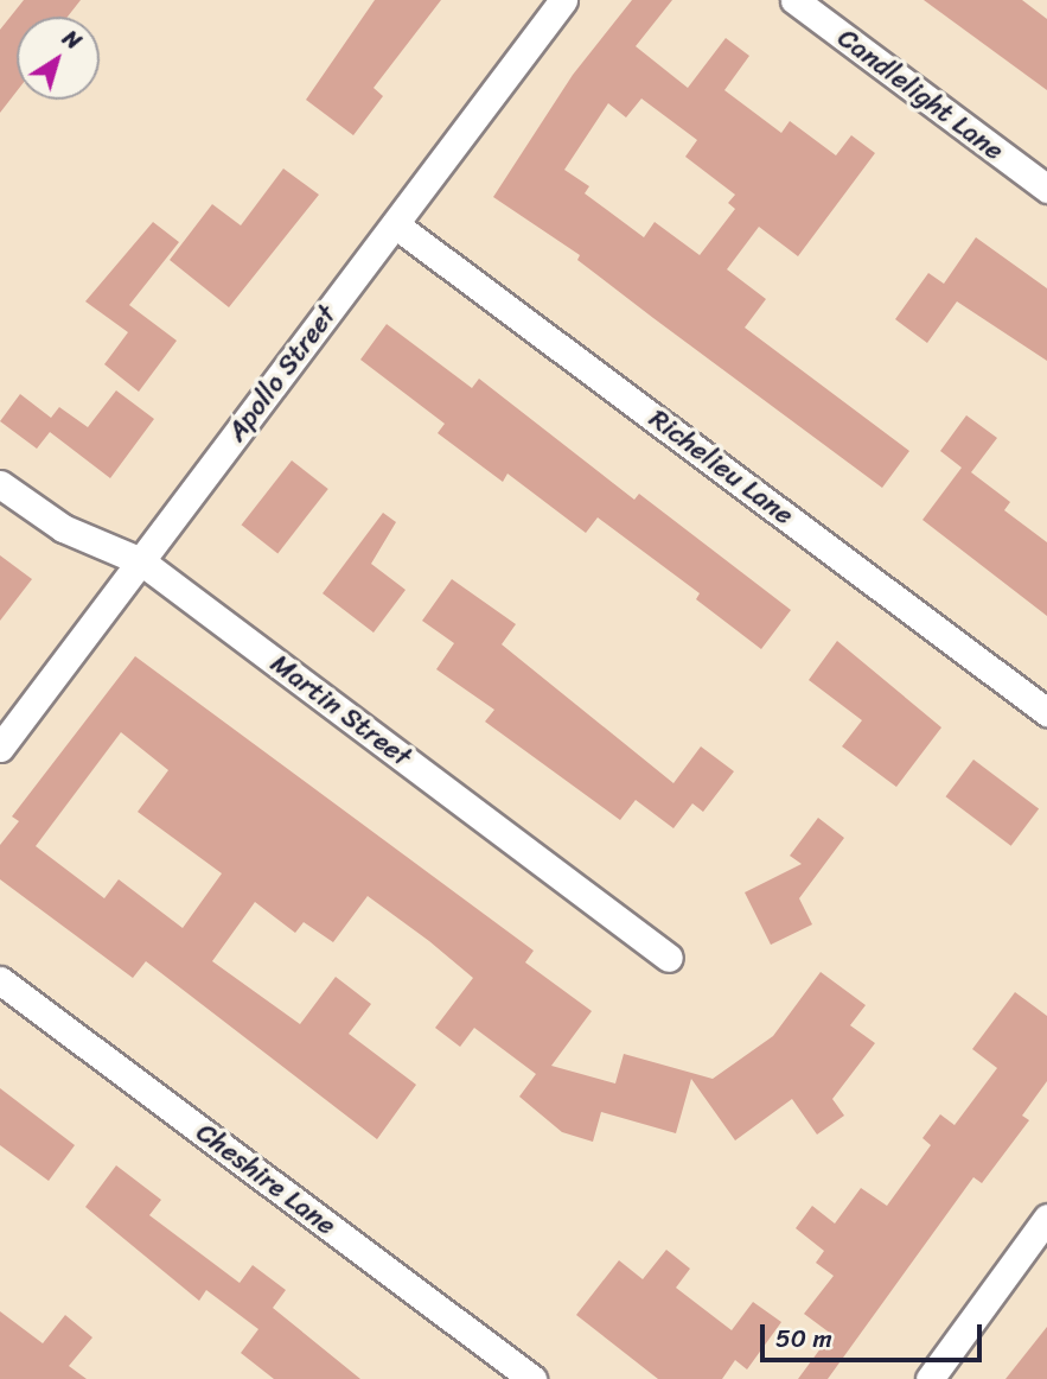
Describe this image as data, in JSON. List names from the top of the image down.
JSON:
{
  "streets": {
    "street": [
      "Candlelight Lane",
      "Apollo Street",
      "Richelieu Lane",
      "Martin Street",
      "Cheshire Lane"
    ]
  },
  "crossings": [
    ["Apollo Street", "Richelieu Lane"],
    ["Apollo Street", "Martin Street"]
  ],
  "scale_bar": "50 m",
  "north": "top right"
}
